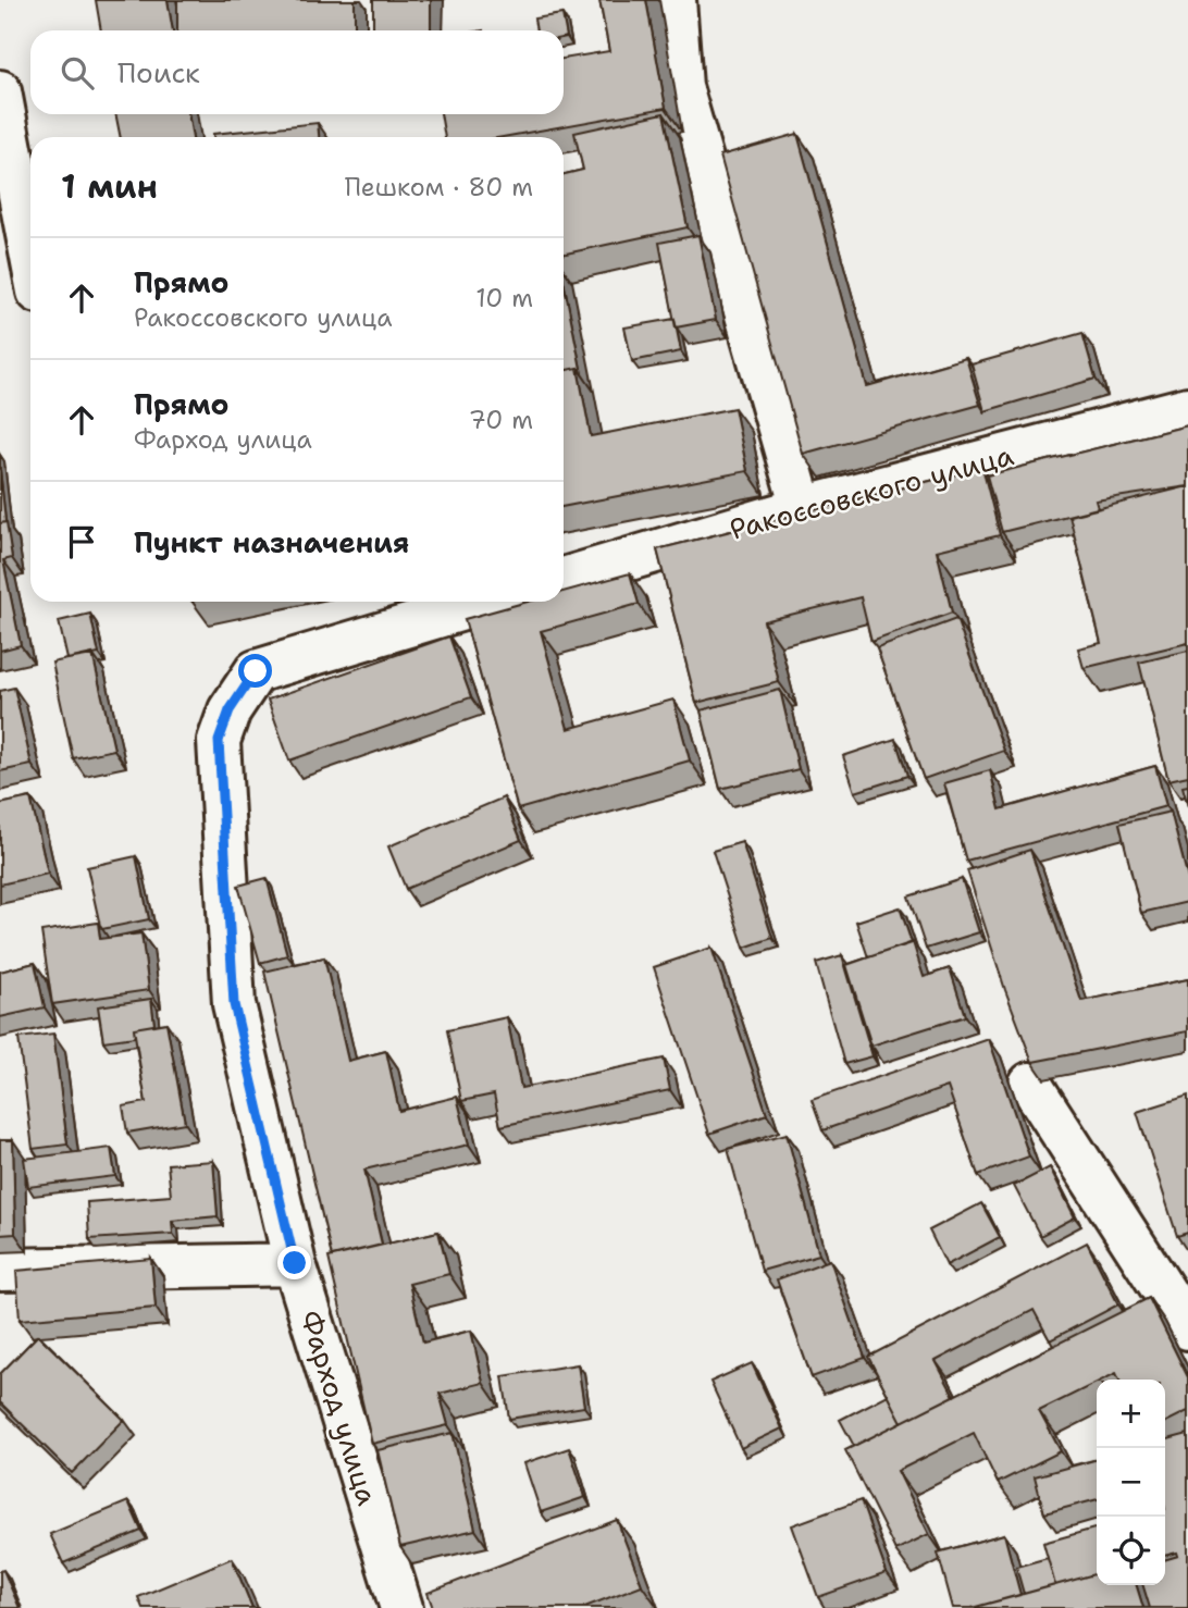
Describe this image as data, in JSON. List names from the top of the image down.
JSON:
{
  "streets": {
    "street": ["Ракоссовского улица", "Фарход улица"]
  },
  "page": {
    "search": "Поиск",
    "heading": ["1 мин", "Пешком · 80 m"],
    "list": [
      ["Прямо", "Ракоссовского улица", "10 m"],
      ["Прямо", "Фарход улица", "70 m"],
      "Пункт назначения"
    ],
    "map_buttons": ["+", "−"]
  }
}
